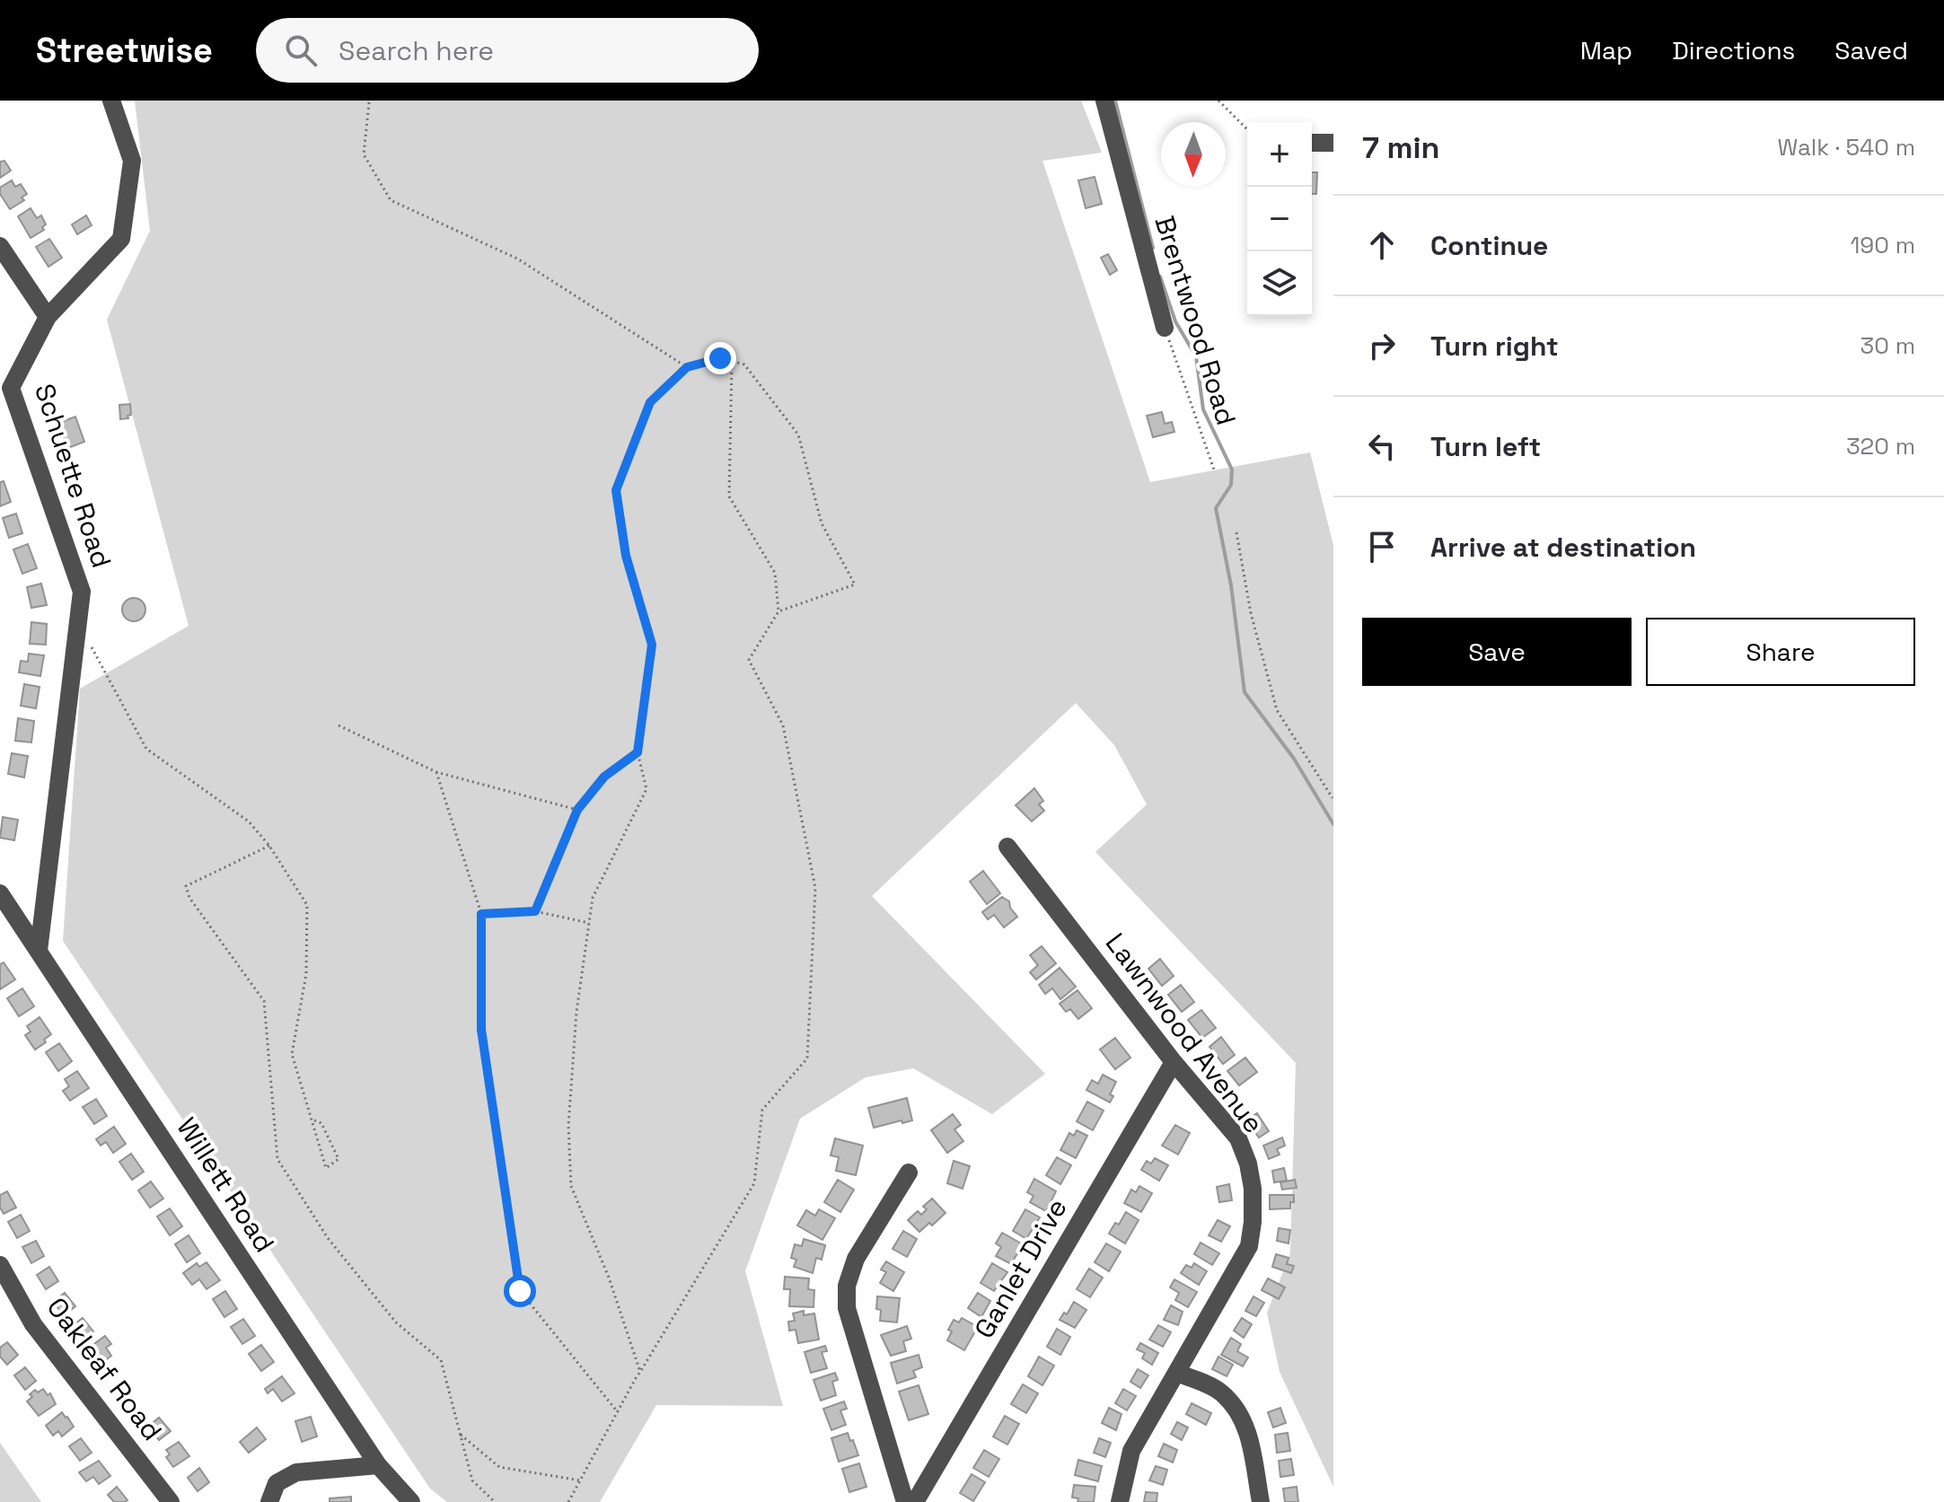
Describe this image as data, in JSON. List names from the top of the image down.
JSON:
{
  "streets": {
    "street": [
      "Brentwood Road",
      "Schuette Road",
      "Lawnwood Avenue",
      "Willett Road",
      "Ganlet Drive",
      "Oakleaf Road"
    ]
  },
  "crossings": [
    ["Schuette Road", "Willett Road"],
    ["Lawnwood Avenue", "Ganlet Drive"]
  ],
  "north": "bottom",
  "page": {
    "header": "Streetwise",
    "search": "Search here",
    "nav": ["Map", "Directions", "Saved"],
    "heading": ["7 min", "Walk · 540 m"],
    "map_buttons": ["+", "−"],
    "list": [
      ["Continue", "190 m"],
      ["Turn right", "30 m"],
      ["Turn left", "320 m"],
      "Arrive at destination"
    ],
    "buttons": ["Save", "Share"]
  }
}
